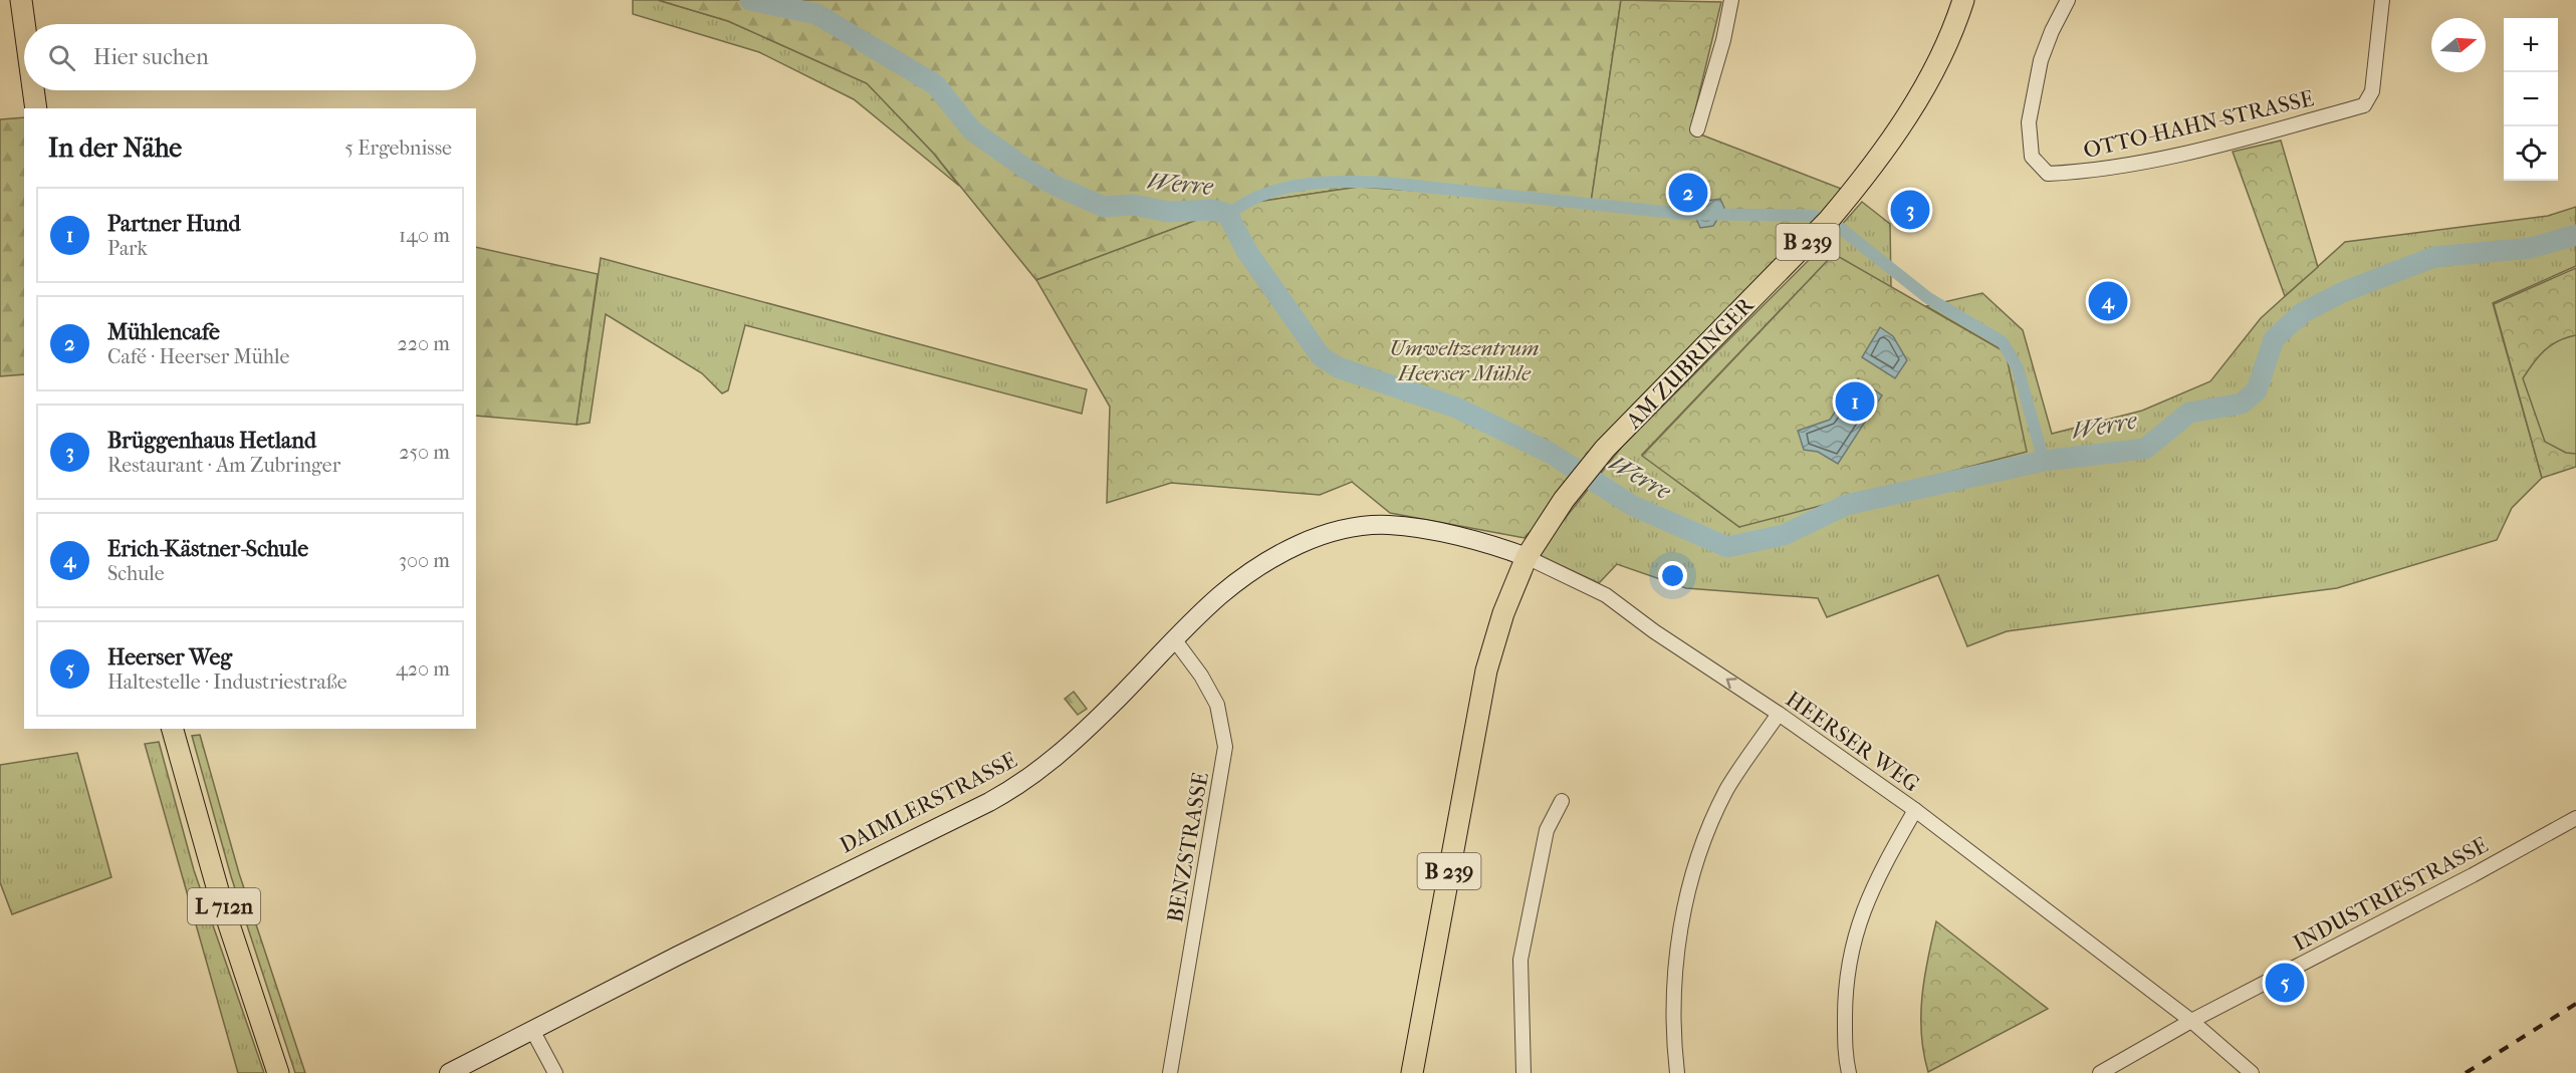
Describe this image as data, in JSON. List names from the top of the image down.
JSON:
{
  "streets": {
    "main road": ["B 239", "AM ZUBRINGER", "L 712n"],
    "street": [
      "OTTO-HAHN-STRASSE",
      "HEERSER WEG",
      "DAIMLERSTRASSE",
      "BENZSTRASSE",
      "INDUSTRIESTRASSE"
    ]
  },
  "crossings": [
    ["AM ZUBRINGER", "HEERSER WEG"],
    ["AM ZUBRINGER", "DAIMLERSTRASSE"],
    ["HEERSER WEG", "DAIMLERSTRASSE"],
    ["HEERSER WEG", "INDUSTRIESTRASSE"],
    ["DAIMLERSTRASSE", "BENZSTRASSE"]
  ],
  "water": ["Werre"],
  "parks": ["Umweltzentrum Heerser Mühle"],
  "north": "right",
  "page": {
    "map_buttons": ["+", "−"],
    "search": "Hier suchen",
    "heading": ["In der Nähe", "5 Ergebnisse"],
    "pins": [
      "2",
      "3",
      "4",
      "1",
      "5"
    ],
    "list": [
      {
        "mark": "1",
        "name": "Partner Hund",
        "note": "Park",
        "value": "140 m"
      },
      {
        "mark": "2",
        "name": "Mühlencafe",
        "note": "Café · Heerser Mühle",
        "value": "220 m"
      },
      {
        "mark": "3",
        "name": "Brüggenhaus Hetland",
        "note": "Restaurant · Am Zubringer",
        "value": "250 m"
      },
      {
        "mark": "4",
        "name": "Erich-Kästner-Schule",
        "note": "Schule",
        "value": "300 m"
      },
      {
        "mark": "5",
        "name": "Heerser Weg",
        "note": "Haltestelle · Industriestraße",
        "value": "420 m"
      }
    ]
  }
}
